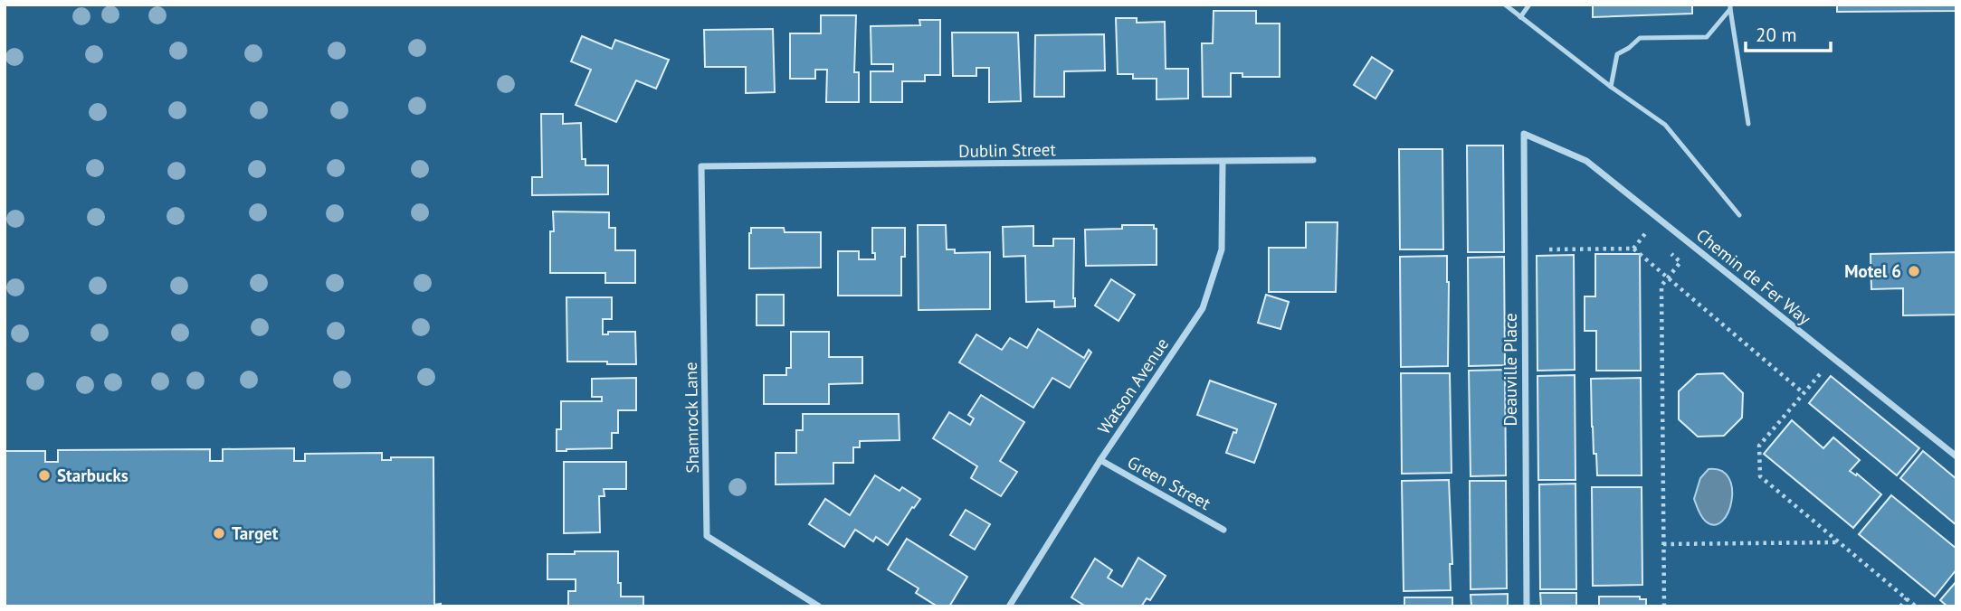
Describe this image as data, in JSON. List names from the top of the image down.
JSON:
{
  "streets": {
    "street": [
      "Dublin Street",
      "Chemin de Fer Way",
      "Deauville Place",
      "Watson Avenue",
      "Shamrock Lane",
      "Green Street"
    ]
  },
  "crossings": [
    ["Dublin Street", "Watson Avenue"],
    ["Dublin Street", "Shamrock Lane"],
    ["Chemin de Fer Way", "Deauville Place"],
    ["Watson Avenue", "Green Street"]
  ],
  "places": ["Motel 6", "Starbucks", "Target"],
  "scale_bar": "20 m"
}
